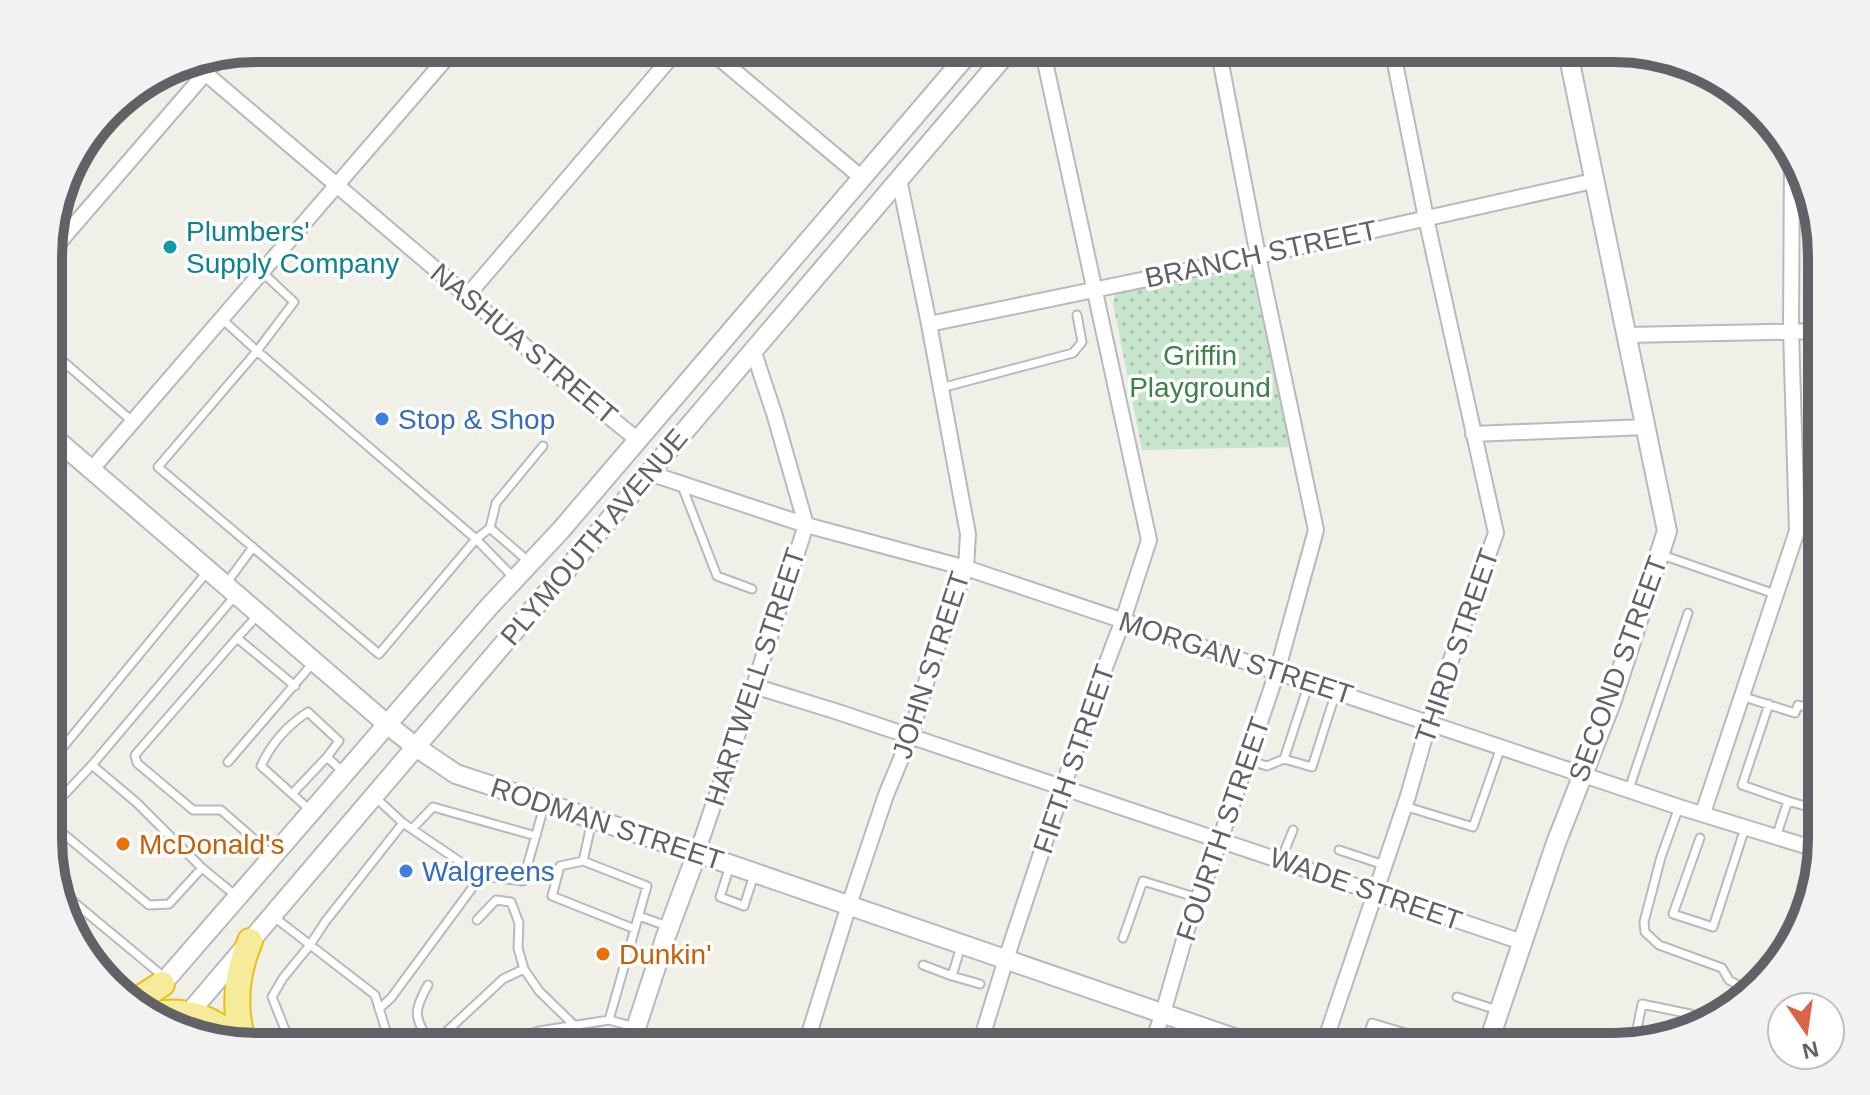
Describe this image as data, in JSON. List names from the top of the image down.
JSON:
{
  "streets": {
    "main road": [
      "PLYMOUTH AVENUE",
      "SECOND STREET",
      "HARTWELL STREET",
      "RODMAN STREET"
    ],
    "street": [
      "BRANCH STREET",
      "NASHUA STREET",
      "THIRD STREET",
      "MORGAN STREET",
      "JOHN STREET",
      "FIFTH STREET",
      "FOURTH STREET",
      "WADE STREET"
    ]
  },
  "crossings": [
    ["BRANCH STREET", "THIRD STREET"],
    ["BRANCH STREET", "JOHN STREET"],
    ["BRANCH STREET", "SECOND STREET"],
    ["BRANCH STREET", "FIFTH STREET"],
    ["BRANCH STREET", "FOURTH STREET"],
    ["NASHUA STREET", "PLYMOUTH AVENUE"],
    ["PLYMOUTH AVENUE", "MORGAN STREET"],
    ["PLYMOUTH AVENUE", "JOHN STREET"],
    ["PLYMOUTH AVENUE", "HARTWELL STREET"],
    ["PLYMOUTH AVENUE", "RODMAN STREET"],
    ["THIRD STREET", "MORGAN STREET"],
    ["THIRD STREET", "WADE STREET"],
    ["MORGAN STREET", "JOHN STREET"],
    ["MORGAN STREET", "SECOND STREET"],
    ["MORGAN STREET", "HARTWELL STREET"],
    ["MORGAN STREET", "FIFTH STREET"],
    ["MORGAN STREET", "FOURTH STREET"],
    ["JOHN STREET", "RODMAN STREET"],
    ["JOHN STREET", "WADE STREET"],
    ["SECOND STREET", "WADE STREET"],
    ["HARTWELL STREET", "RODMAN STREET"],
    ["HARTWELL STREET", "WADE STREET"],
    ["FIFTH STREET", "RODMAN STREET"],
    ["FIFTH STREET", "WADE STREET"],
    ["RODMAN STREET", "FOURTH STREET"],
    ["FOURTH STREET", "WADE STREET"]
  ],
  "parks": ["Griffin Playground"],
  "places": [
    "Plumbers' Supply Company",
    "Stop & Shop",
    "McDonald's",
    "Walgreens",
    "Dunkin'"
  ],
  "north": "bottom"
}
